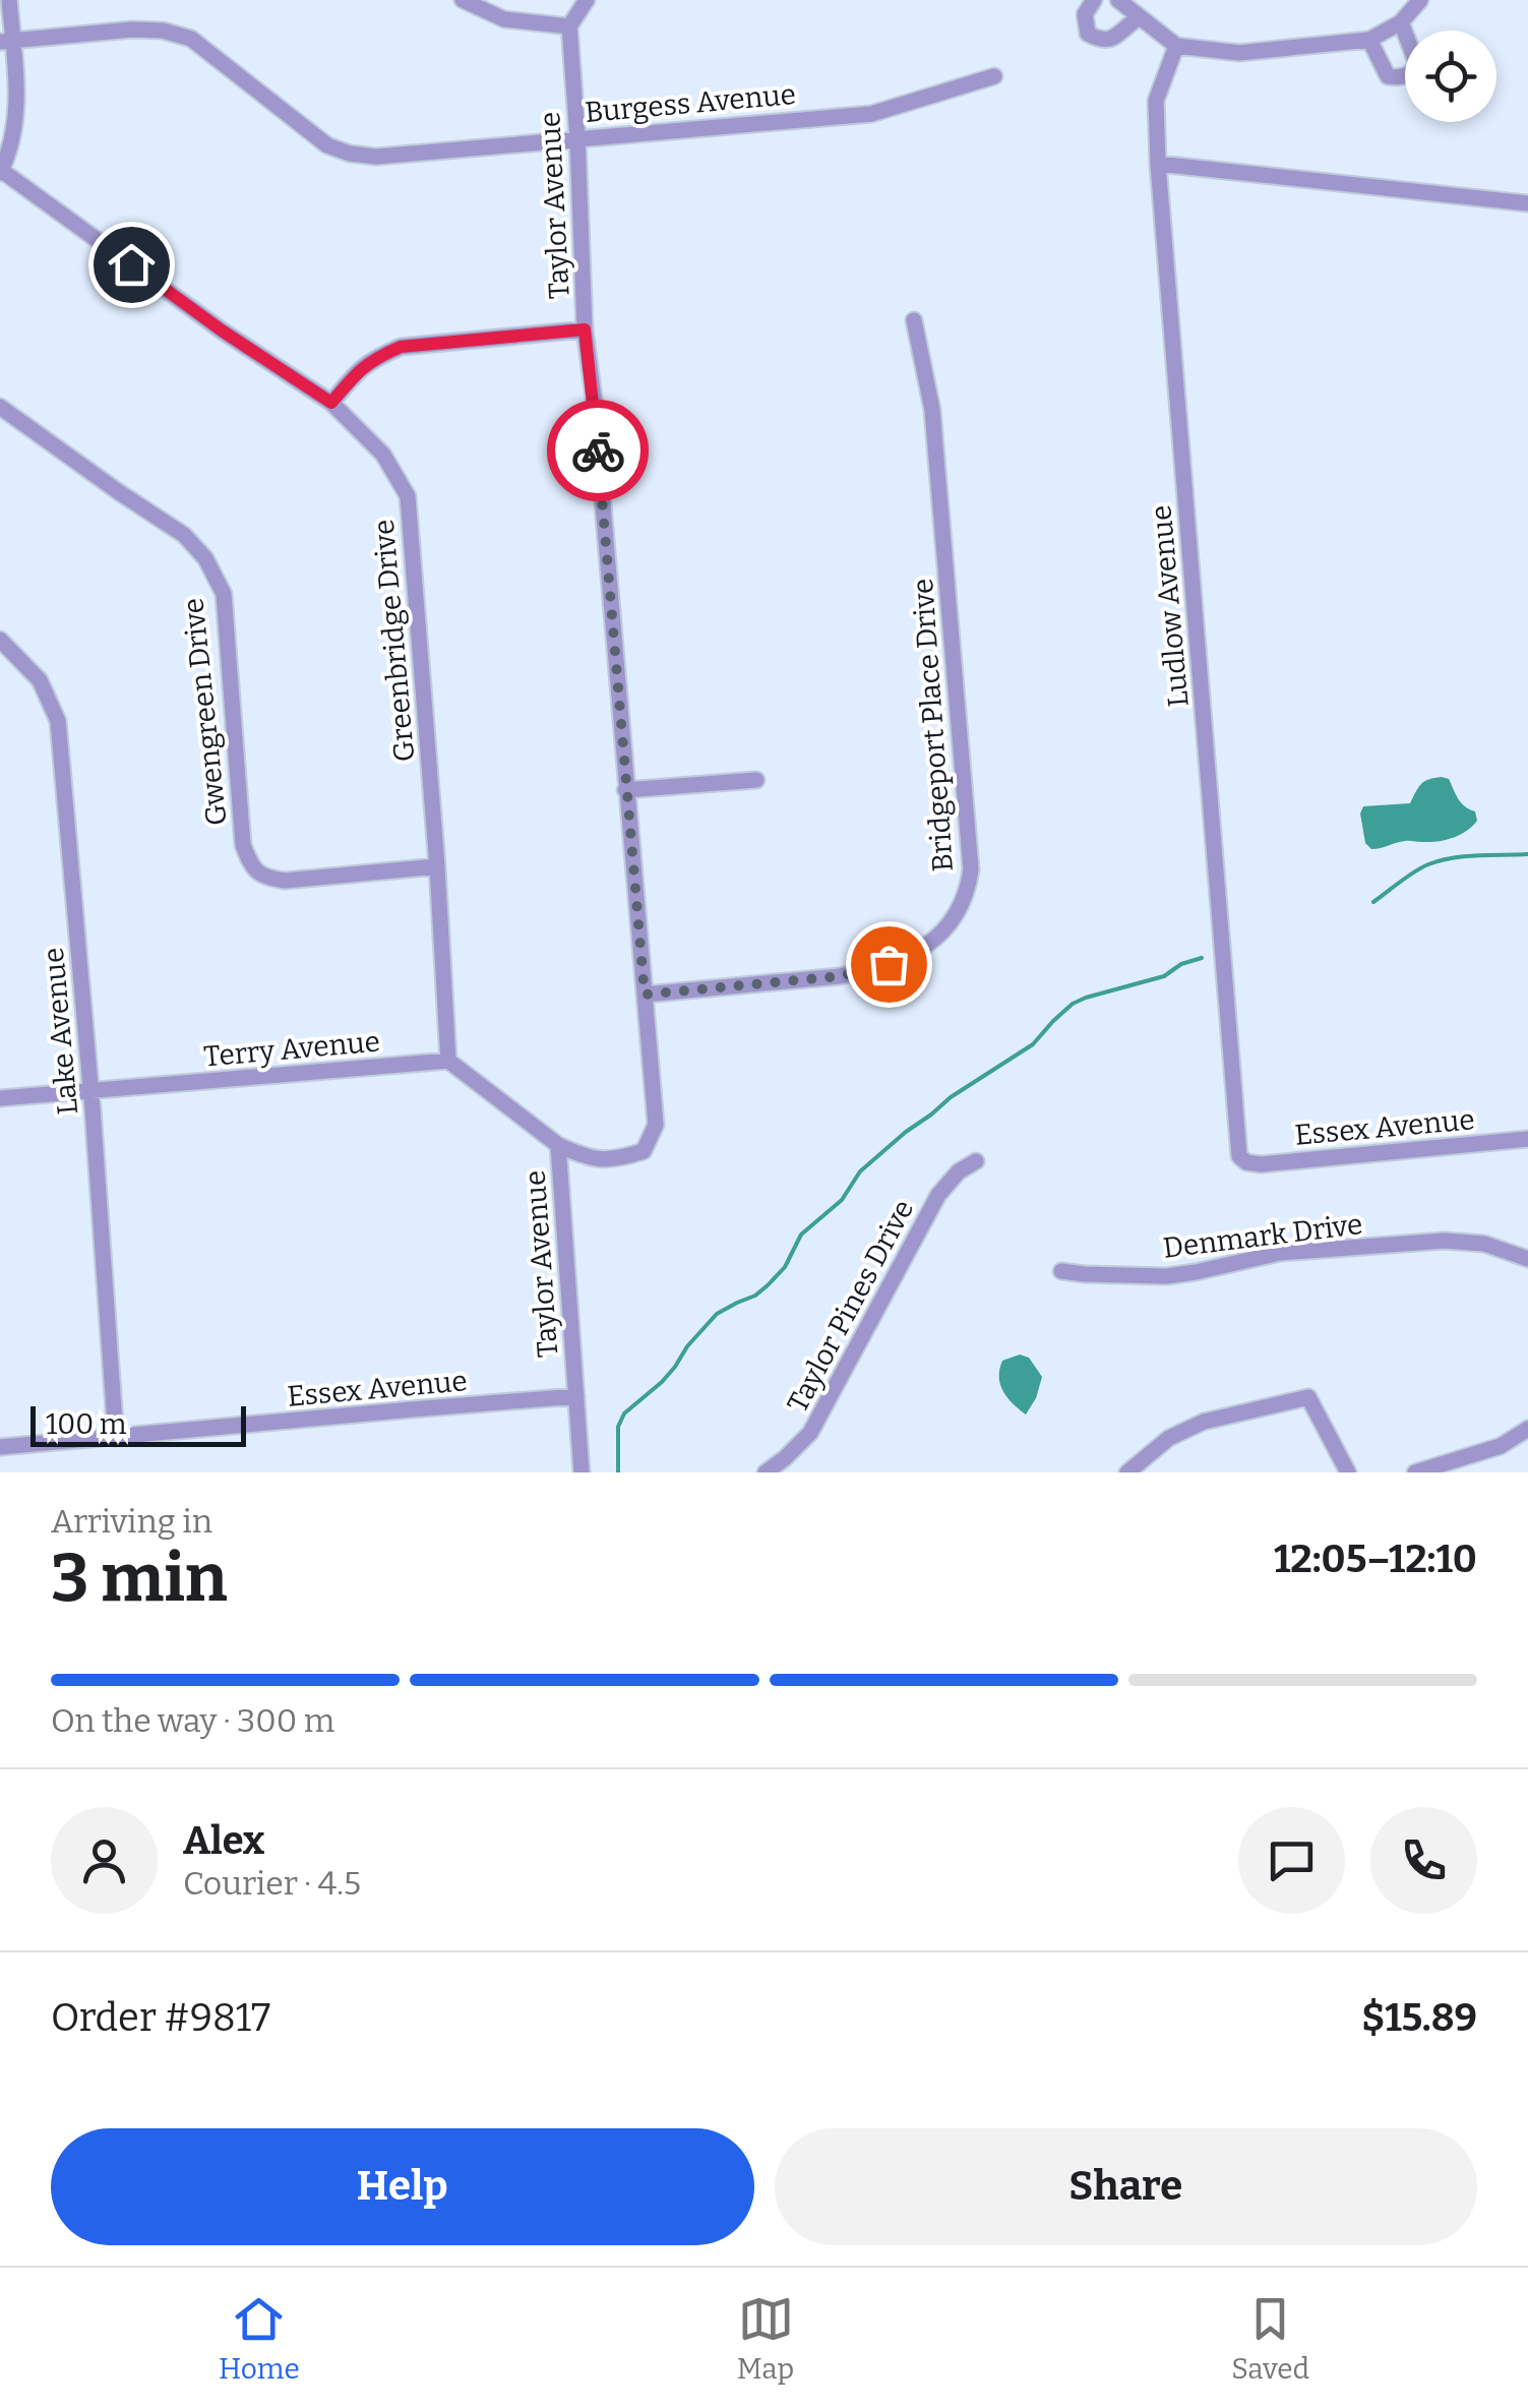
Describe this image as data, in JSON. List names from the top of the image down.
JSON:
{
  "streets": {
    "street": [
      "Burgess Avenue",
      "Taylor Avenue",
      "Ludlow Avenue",
      "Greenbridge Drive",
      "Gwengreen Drive",
      "Bridgeport Place Drive",
      "Lake Avenue",
      "Terry Avenue",
      "Essex Avenue",
      "Denmark Drive",
      "Taylor Pines Drive"
    ]
  },
  "crossings": [
    ["Burgess Avenue", "Taylor Avenue"],
    ["Taylor Avenue", "Bridgeport Place Drive"],
    ["Taylor Avenue", "Essex Avenue"],
    ["Ludlow Avenue", "Essex Avenue"],
    ["Greenbridge Drive", "Gwengreen Drive"],
    ["Greenbridge Drive", "Terry Avenue"],
    ["Lake Avenue", "Terry Avenue"],
    ["Lake Avenue", "Essex Avenue"]
  ],
  "scale_bar": "100 m",
  "page": {
    "scale": "100 m",
    "heading": ["3 min", "Arriving in", "12:05–12:10"],
    "panel": [
      "Alex",
      "Courier · 4.5",
      "Order #9817",
      "$15.89"
    ],
    "bar": "On the way · 300 m",
    "buttons": ["Help", "Share"],
    "tabs": ["Home", "Map", "Saved"]
  }
}
